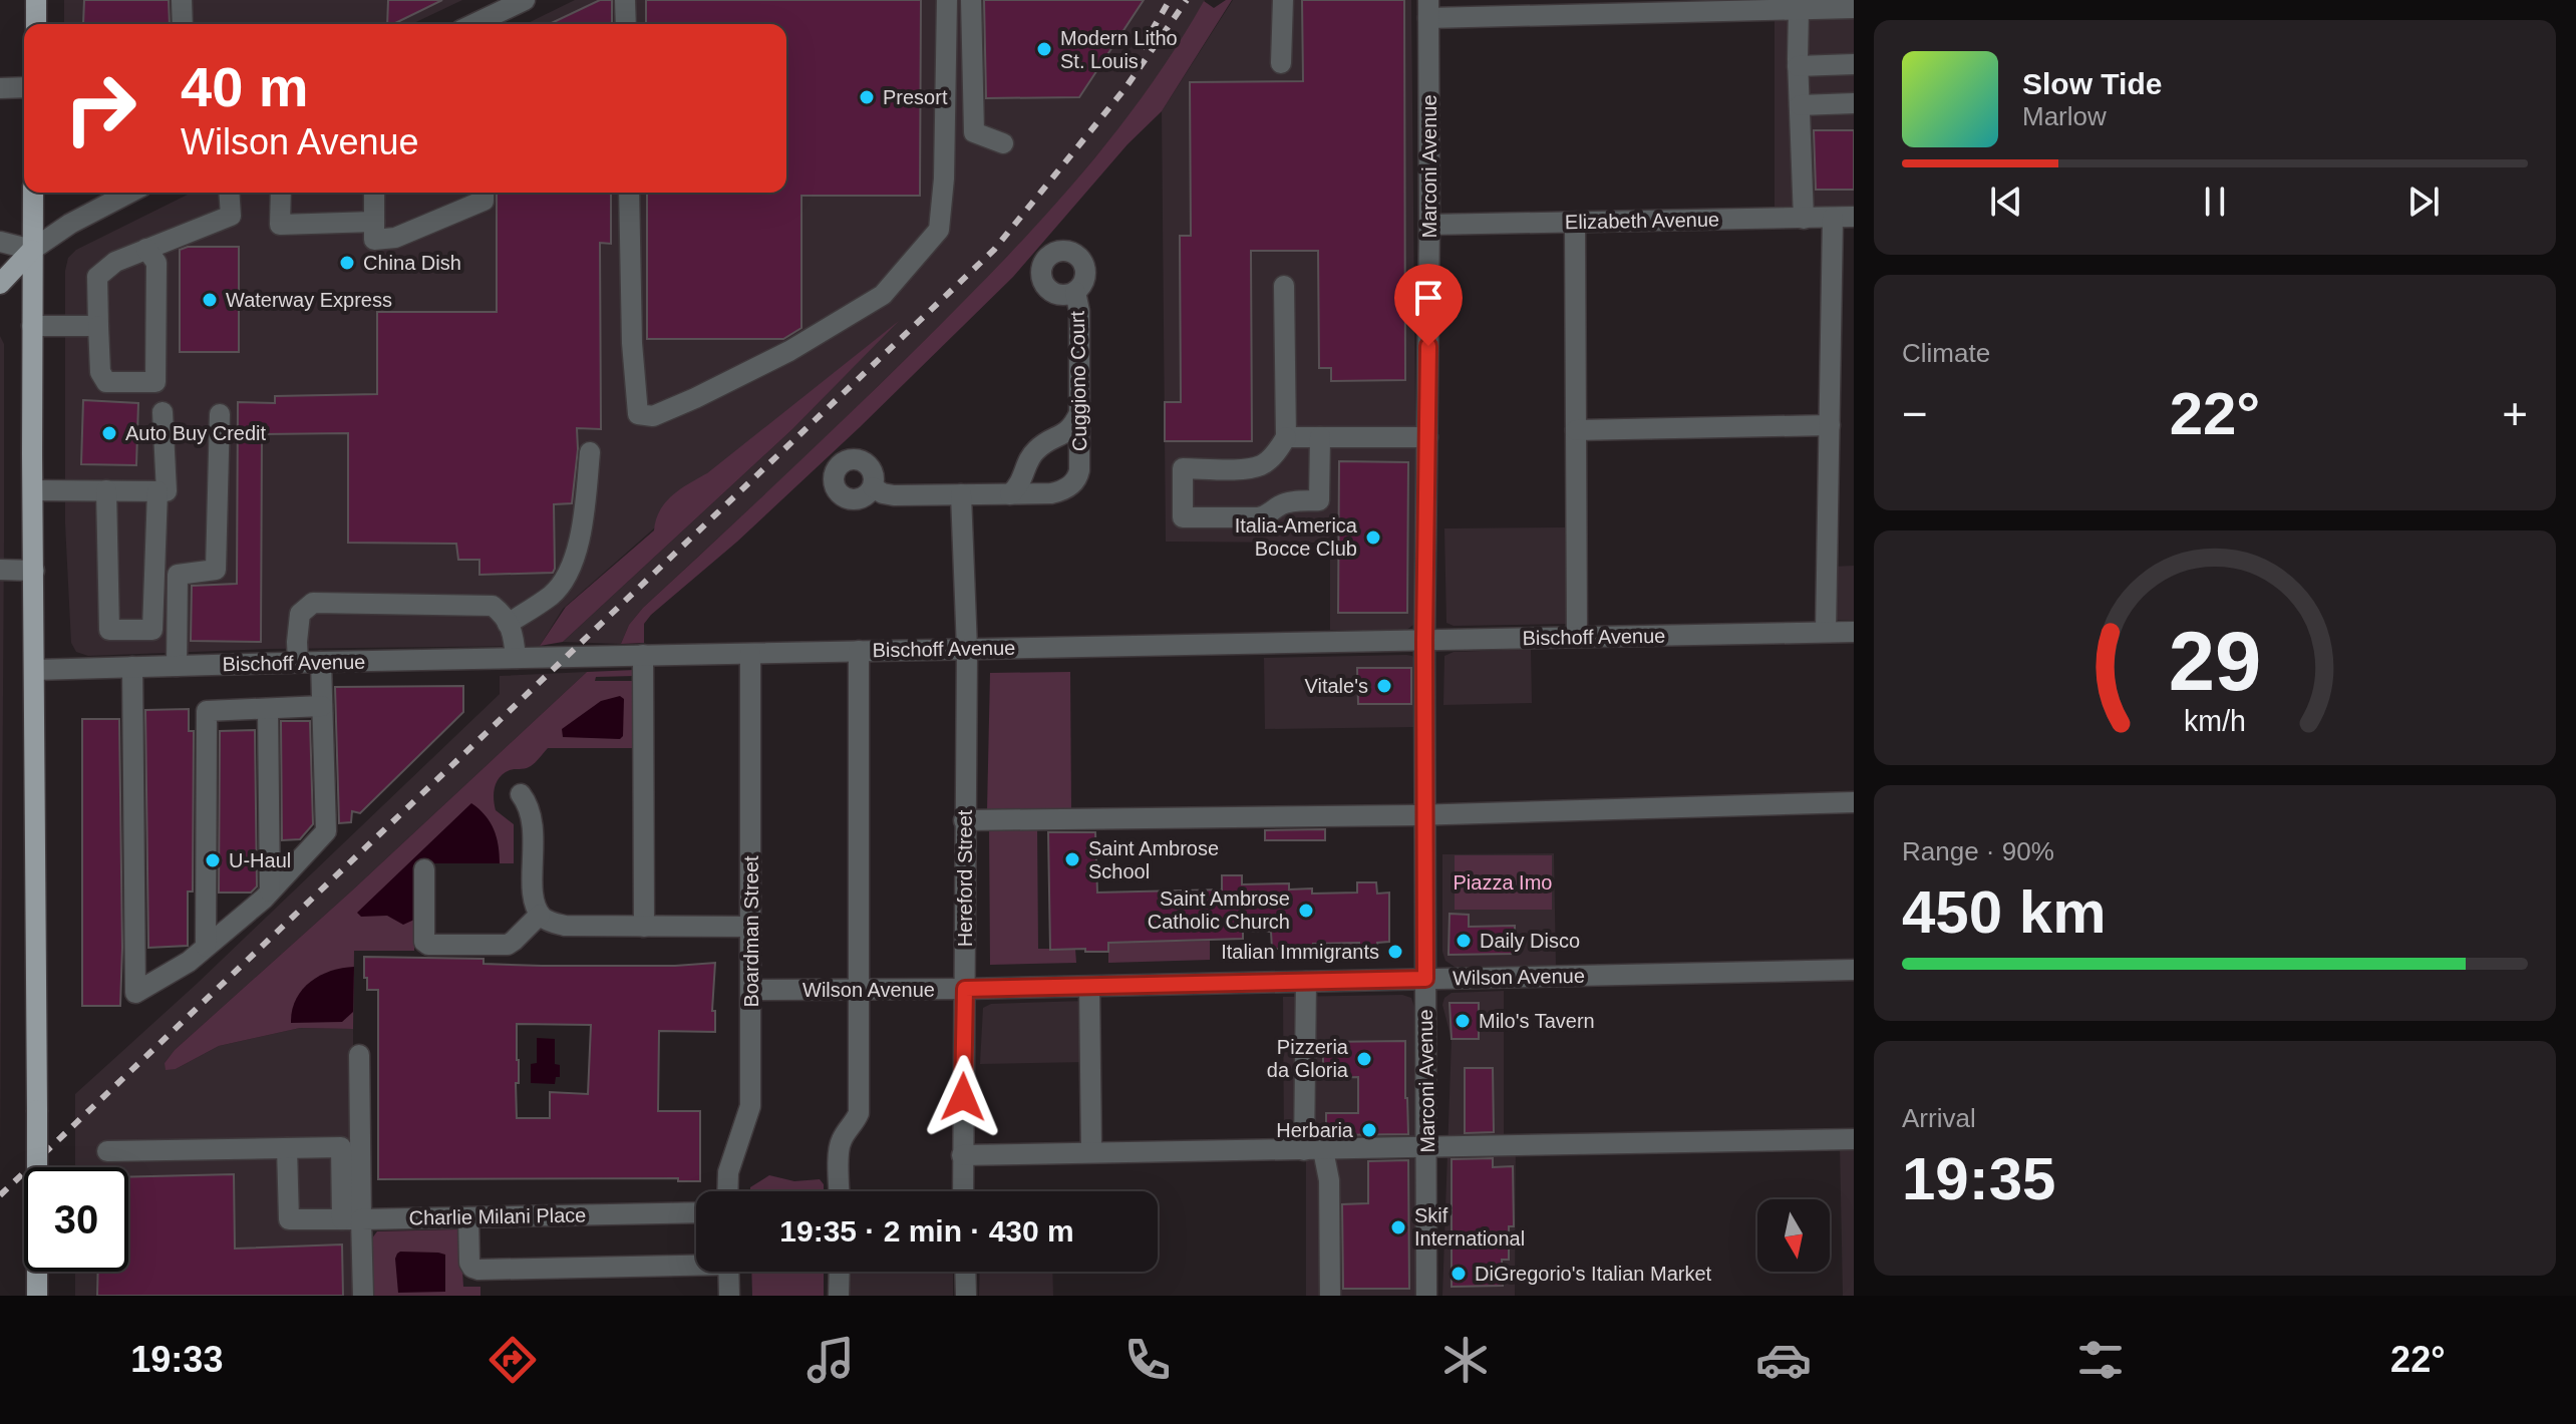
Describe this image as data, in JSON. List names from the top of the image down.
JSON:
{
  "streets": {
    "street": [
      "Marconi Avenue",
      "Elizabeth Avenue",
      "Cuggiono Court",
      "Bischoff Avenue",
      "Hereford Street",
      "Boardman Street",
      "Wilson Avenue",
      "Charlie Milani Place"
    ]
  },
  "crossings": [
    ["Marconi Avenue", "Elizabeth Avenue"],
    ["Marconi Avenue", "Bischoff Avenue"],
    ["Marconi Avenue", "Wilson Avenue"],
    ["Bischoff Avenue", "Hereford Street"],
    ["Bischoff Avenue", "Boardman Street"],
    ["Hereford Street", "Wilson Avenue"],
    ["Boardman Street", "Wilson Avenue"]
  ],
  "parks": ["Piazza Imo"],
  "places": [
    "Modern Litho St. Louis",
    "Presort",
    "China Dish",
    "Waterway Express",
    "Auto Buy Credit",
    "Italia-America Bocce Club",
    "Vitale's",
    "Saint Ambrose School",
    "U-Haul",
    "Saint Ambrose Catholic Church",
    "Daily Disco",
    "Italian Immigrants",
    "Milo's Tavern",
    "Pizzeria da Gloria",
    "Herbaria",
    "Skif International",
    "DiGregorio's Italian Market"
  ],
  "north": "bottom",
  "page": {
    "turn": ["40 m", "Wilson Avenue"],
    "song": ["Slow Tide", "Marlow"],
    "tile": [
      "Climate",
      ["Range · 90%", "450 km"],
      ["Arrival", "19:35"]
    ],
    "heat": ["−", "22°", "+"],
    "limit": "30",
    "trip": "19:35 · 2 min · 430 m",
    "tabs": ["19:33", "22°"],
    "gauge": ["29", "km/h"]
  }
}
